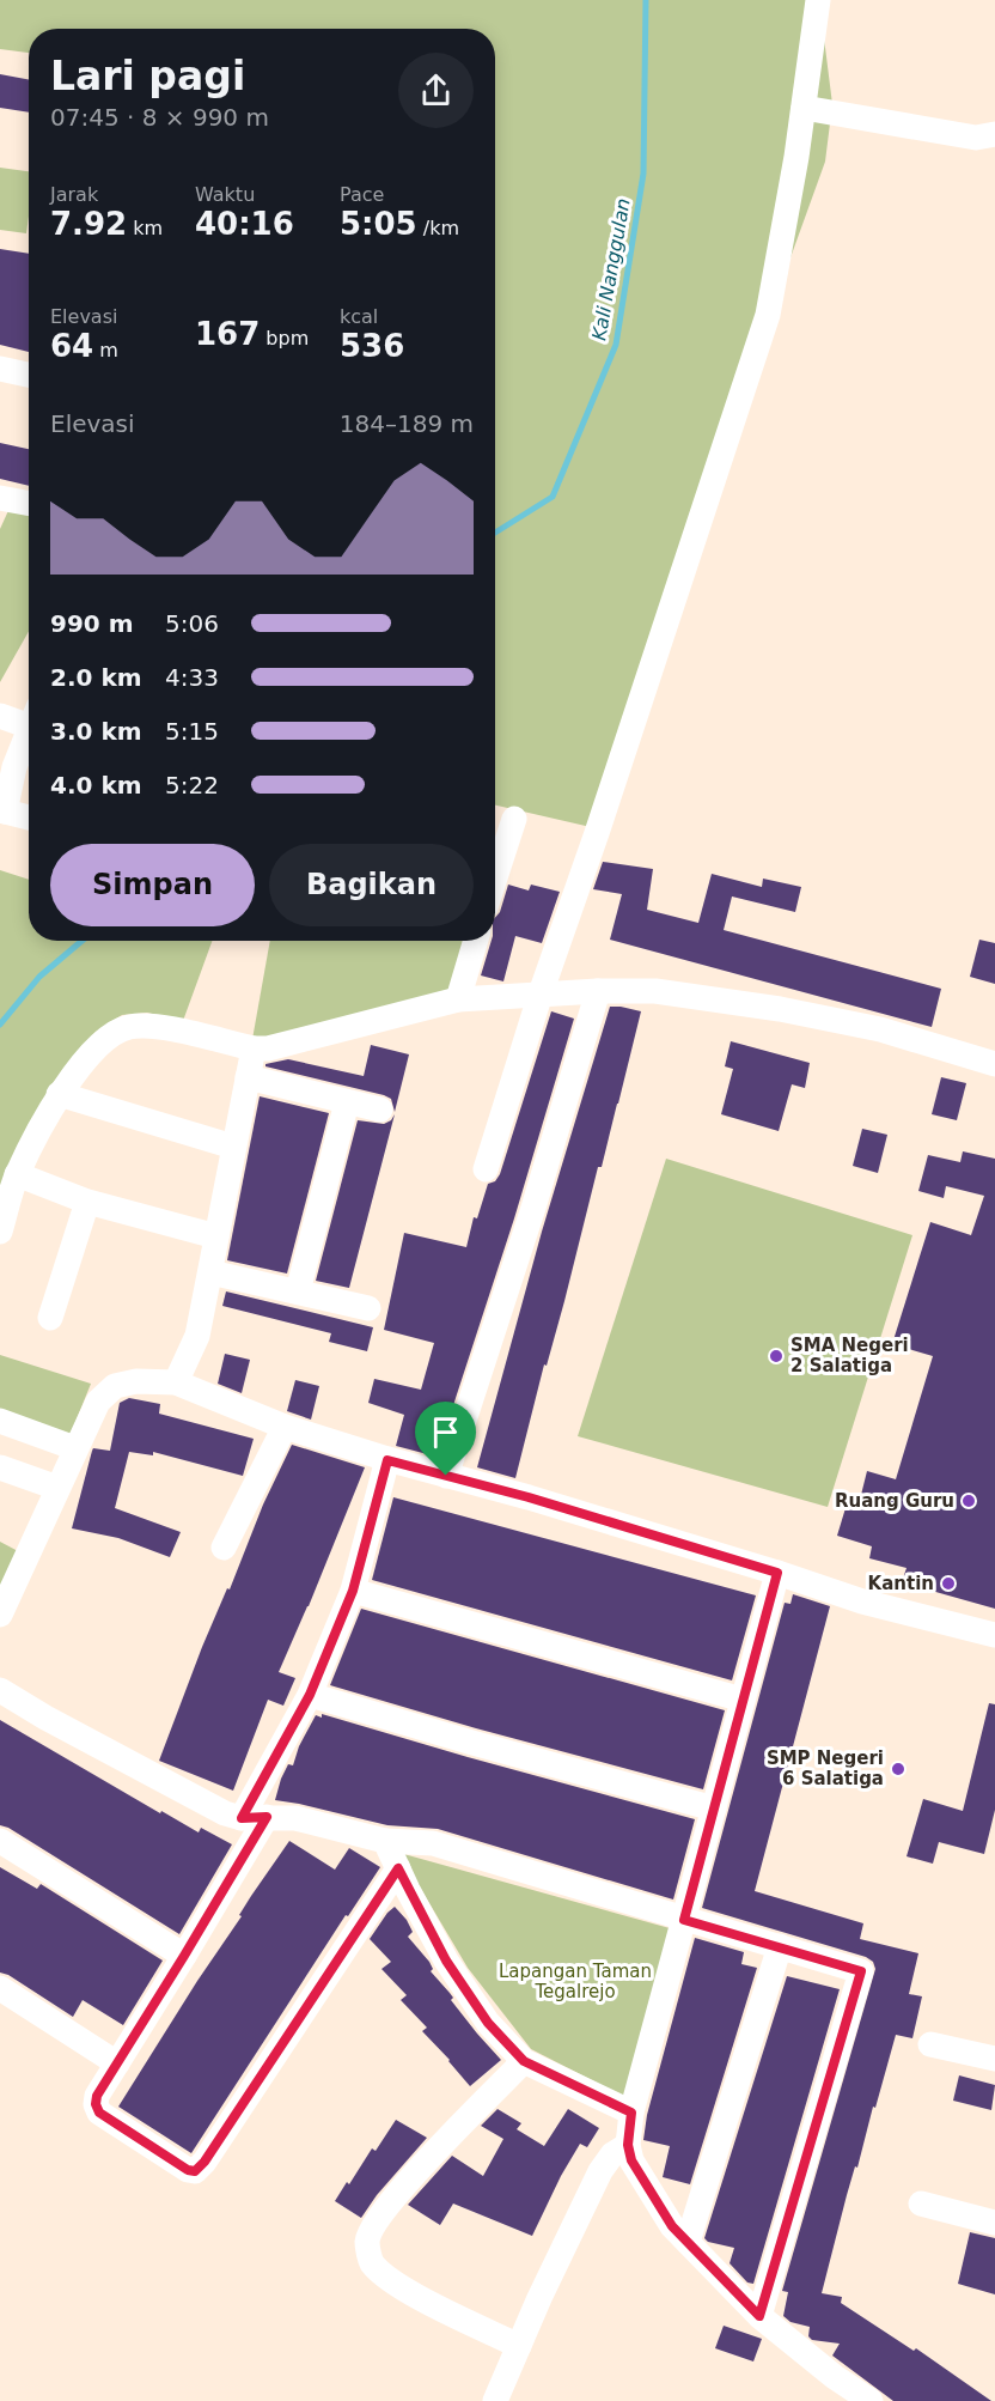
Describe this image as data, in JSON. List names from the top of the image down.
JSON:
{
  "water": ["Kali Nanggulan"],
  "parks": ["Lapangan Taman Tegalrejo"],
  "places": [
    "SMA Negeri 2 Salatiga",
    "Ruang Guru",
    "Kantin",
    "SMP Negeri 6 Salatiga"
  ],
  "page": {
    "heading": ["Lari pagi", "07:45 · 8 × 990 m"],
    "stats": [
      ["Jarak", "7.92 km"],
      ["Waktu", "40:16"],
      ["Pace", "5:05 /km"],
      ["Elevasi", "64 m"],
      ["167 bpm"],
      ["kcal", "536"]
    ],
    "chart": ["Elevasi", "184–189 m"],
    "list": [
      {
        "name": "990 m",
        "note": "5:06"
      },
      {
        "name": "2.0 km",
        "note": "4:33"
      },
      {
        "name": "3.0 km",
        "note": "5:15"
      },
      {
        "name": "4.0 km",
        "note": "5:22"
      }
    ],
    "buttons": ["Simpan", "Bagikan"]
  }
}
